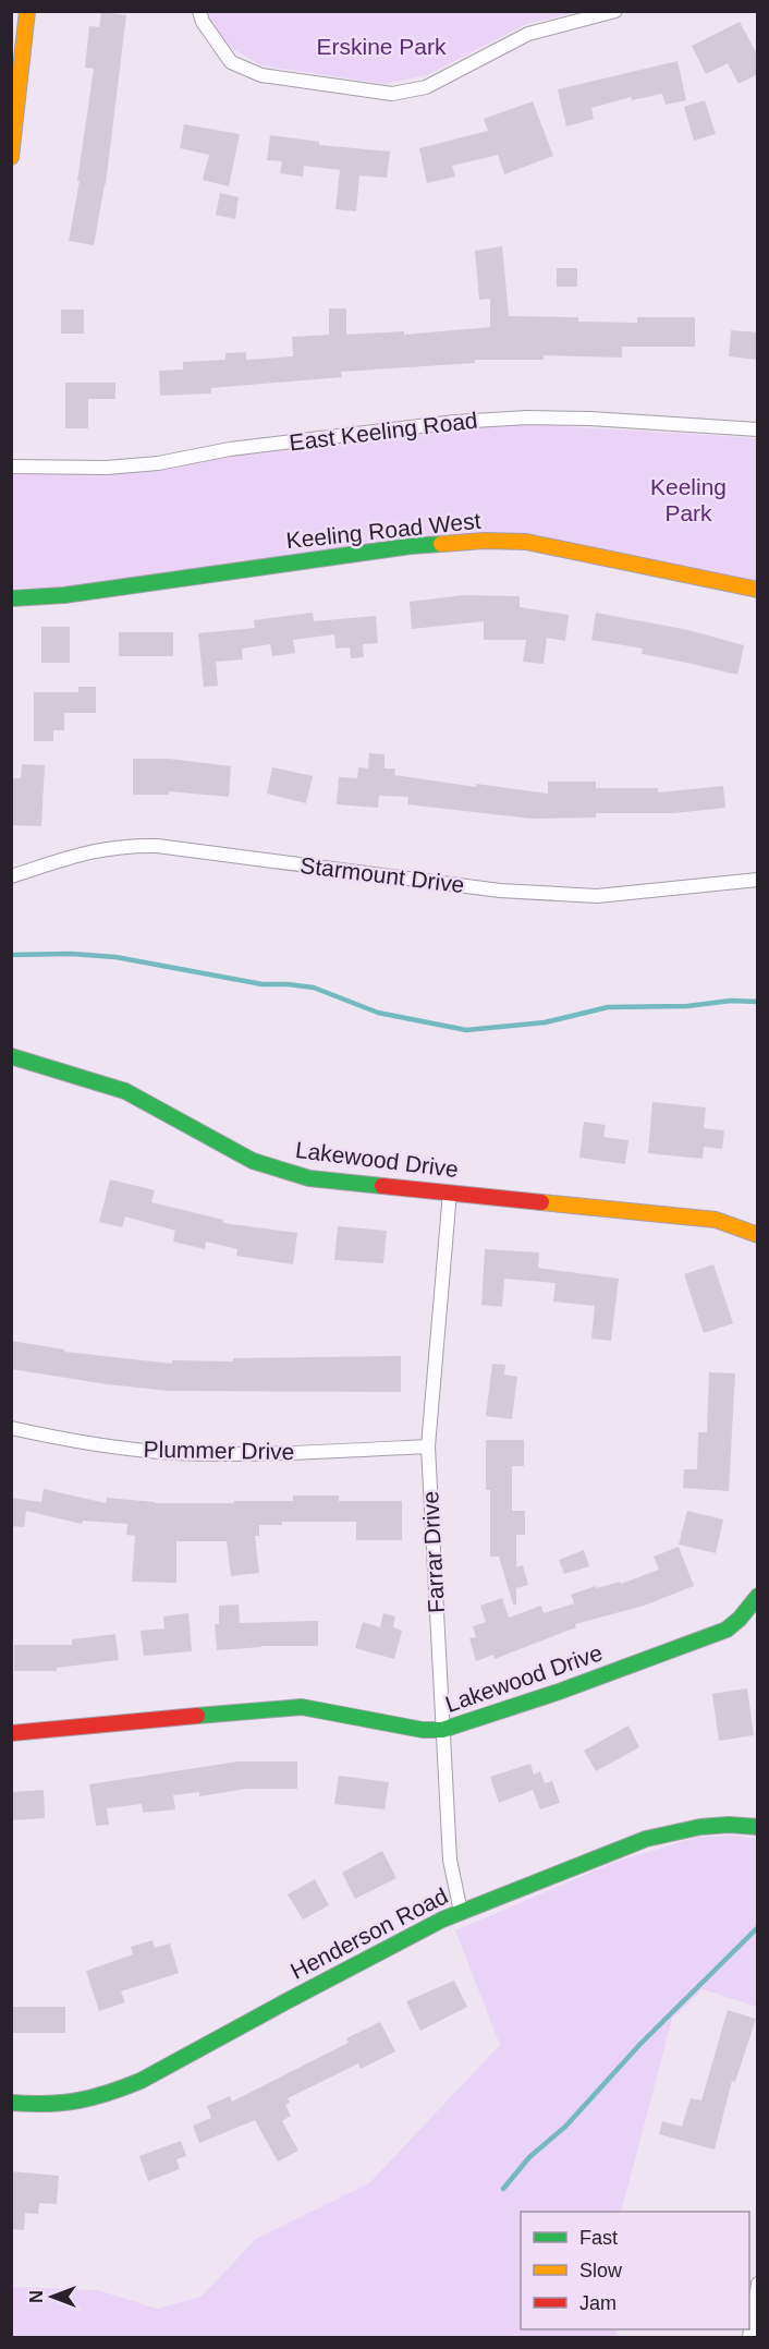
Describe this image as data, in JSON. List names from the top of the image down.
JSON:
{
  "streets": {
    "street": [
      "East Keeling Road",
      "Keeling Road West",
      "Starmount Drive",
      "Lakewood Drive",
      "Plummer Drive",
      "Farrar Drive",
      "Henderson Road"
    ]
  },
  "crossings": [
    ["Lakewood Drive", "Farrar Drive"],
    ["Plummer Drive", "Farrar Drive"],
    ["Farrar Drive", "Henderson Road"]
  ],
  "parks": ["Erskine Park", "Keeling Park"],
  "legend": ["Fast", "Slow", "Jam"],
  "north": "left"
}
